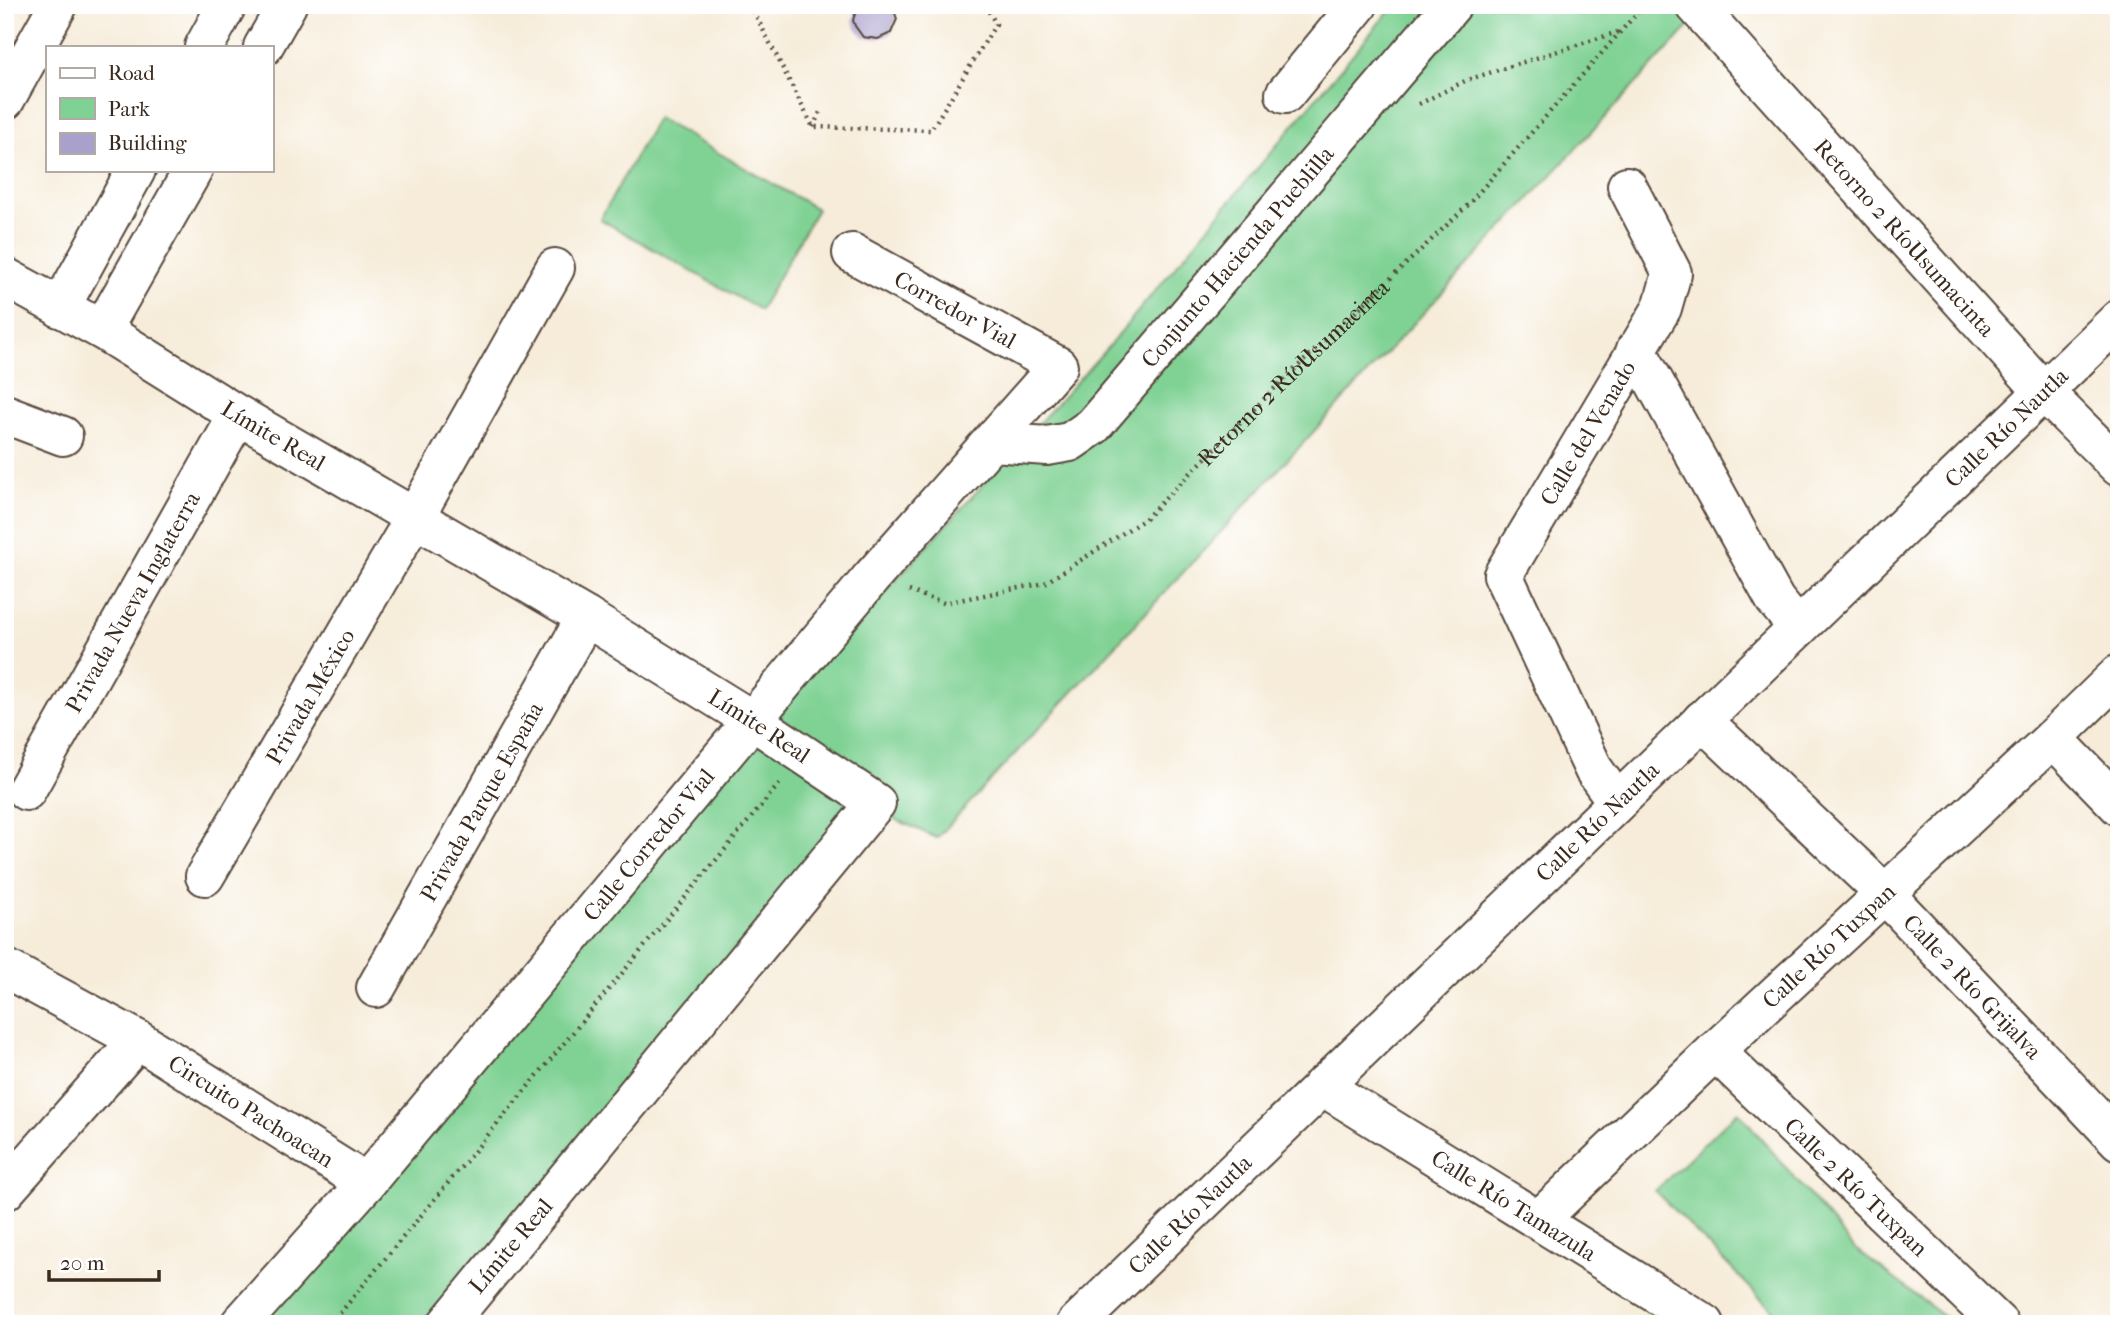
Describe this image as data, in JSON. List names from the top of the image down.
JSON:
{
  "streets": {
    "street": [
      "Retorno 2 RíoUsumacinta",
      "Conjunto Hacienda Pueblilla",
      "Corredor Vial",
      "Calle Río Nautla",
      "Calle del Venado",
      "Límite Real",
      "Privada Nueva Inglaterra",
      "Privada México",
      "Privada Parque España",
      "Calle Corredor Vial",
      "Calle Río Tuxpan",
      "Calle 2 Río Grijalva",
      "Circuito Pachoacan",
      "Calle 2 Río Tuxpan",
      "Calle Río Tamazula"
    ]
  },
  "crossings": [
    ["Retorno 2 RíoUsumacinta", "Calle Río Nautla"],
    ["Retorno 2 RíoUsumacinta", "Calle Corredor Vial"],
    ["Conjunto Hacienda Pueblilla", "Calle Corredor Vial"],
    ["Corredor Vial", "Calle Corredor Vial"],
    ["Calle Río Nautla", "Calle del Venado"],
    ["Calle Río Nautla", "Calle 2 Río Grijalva"],
    ["Calle Río Nautla", "Calle Río Tamazula"],
    ["Límite Real", "Privada Nueva Inglaterra"],
    ["Límite Real", "Privada México"],
    ["Límite Real", "Privada Parque España"],
    ["Límite Real", "Calle Corredor Vial"],
    ["Calle Corredor Vial", "Circuito Pachoacan"],
    ["Calle Río Tuxpan", "Calle 2 Río Grijalva"],
    ["Calle Río Tuxpan", "Calle 2 Río Tuxpan"],
    ["Calle Río Tuxpan", "Calle Río Tamazula"]
  ],
  "legend": ["Road", "Park", "Building"],
  "scale_bar": "20 m"
}
